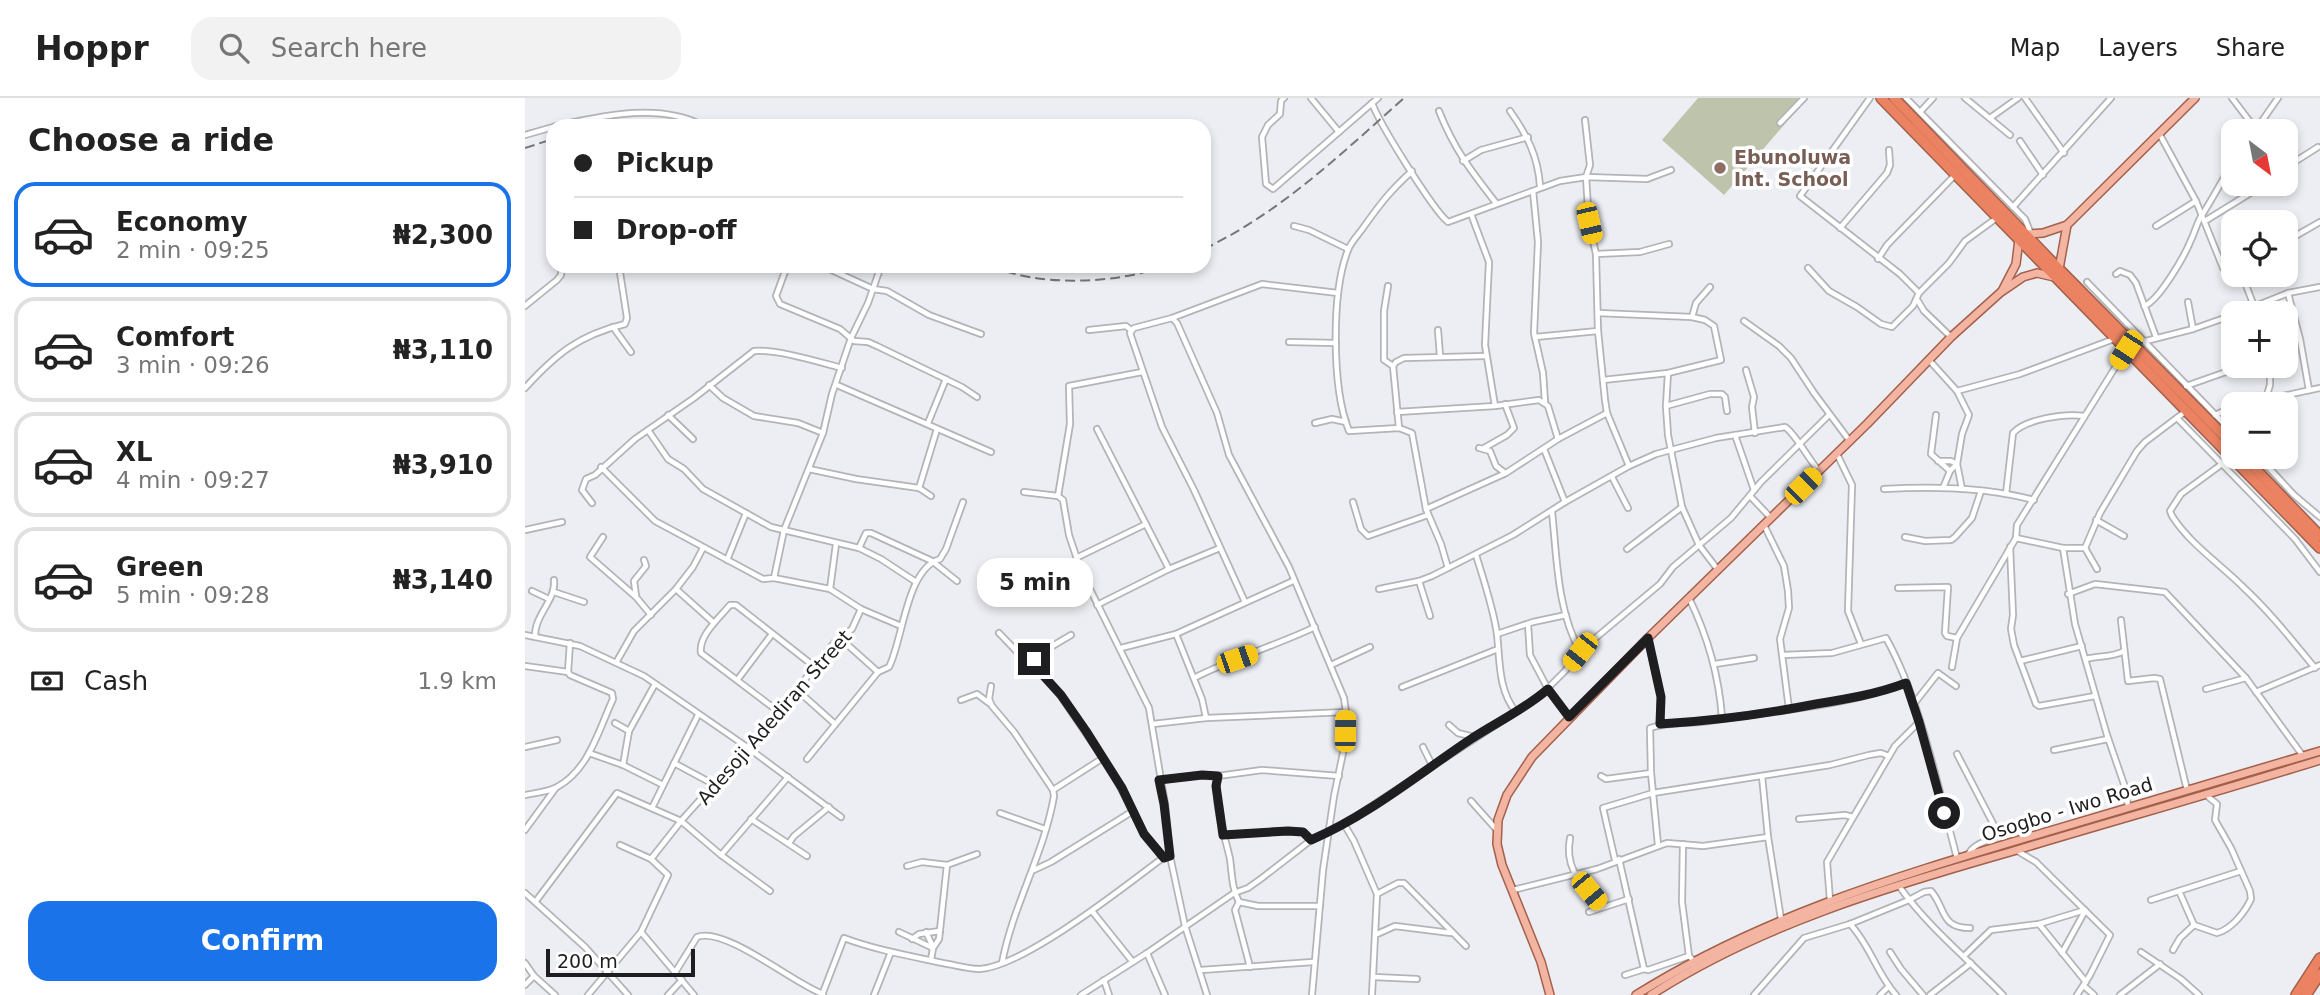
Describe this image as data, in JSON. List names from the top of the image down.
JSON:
{
  "streets": {
    "main road": ["Osogbo - Iwo Road"],
    "street": ["Adesoji Adediran Street"]
  },
  "places": ["Ebunoluwa Int. School"],
  "scale_bar": "200 m",
  "north": "bottom right",
  "page": {
    "header": "Hoppr",
    "search": "Search here",
    "nav": ["Map", "Layers", "Share"],
    "heading": "Choose a ride",
    "map_buttons": ["+", "−"],
    "banner": ["Pickup", "Drop-off"],
    "list": [
      {
        "name": "Economy",
        "note": "2 min · 09:25",
        "value": "₦2,300"
      },
      {
        "name": "Comfort",
        "note": "3 min · 09:26",
        "value": "₦3,110"
      },
      {
        "name": "XL",
        "note": "4 min · 09:27",
        "value": "₦3,910"
      },
      {
        "name": "Green",
        "note": "5 min · 09:28",
        "value": "₦3,140"
      }
    ],
    "bubble": "5 min",
    "pay": ["Cash", "1.9 km"],
    "buttons": "Confirm",
    "scale": "200 m"
  }
}
